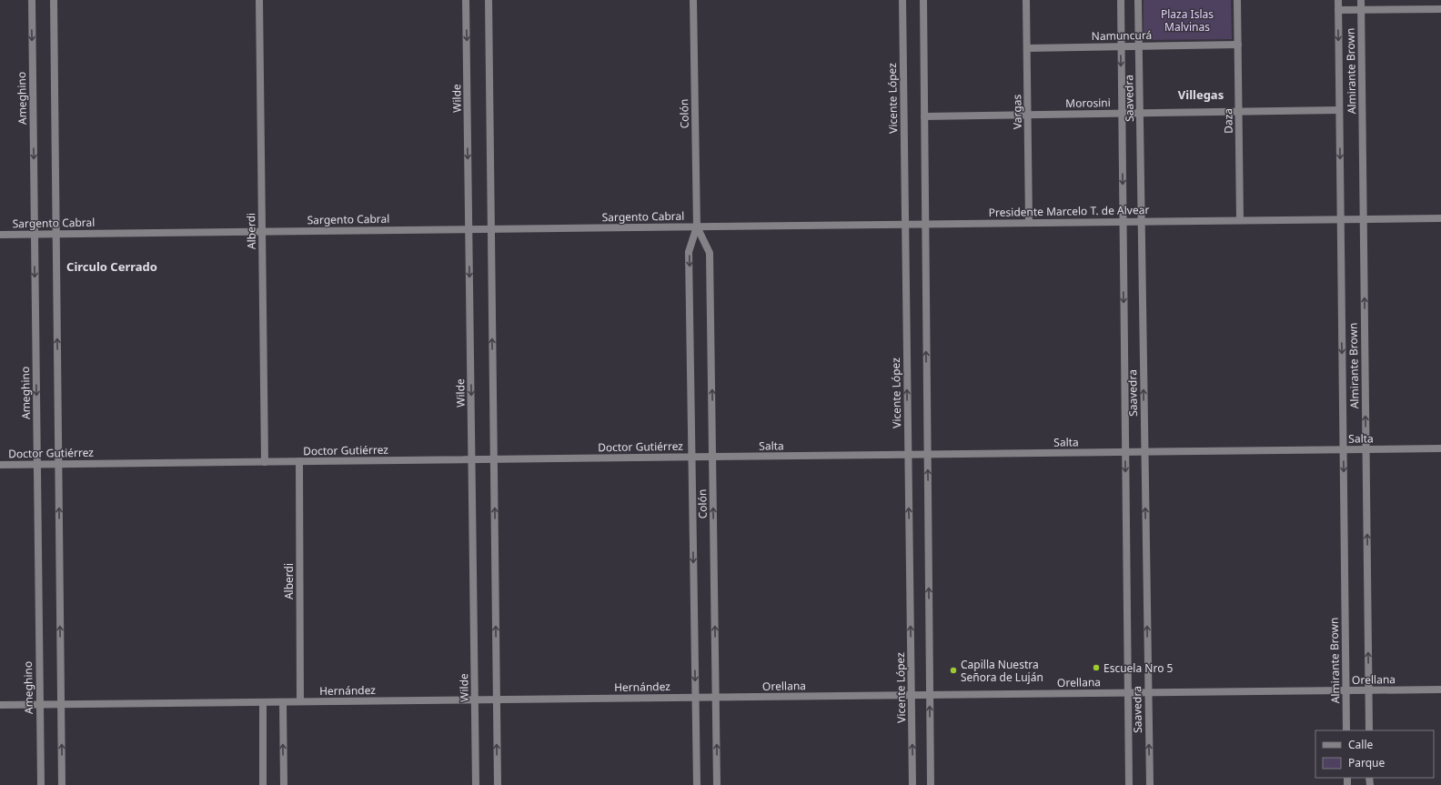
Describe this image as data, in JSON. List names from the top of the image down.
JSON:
{
  "streets": {
    "street": [
      "Namuncurá",
      "Almirante Brown",
      "Ameghino",
      "Wilde",
      "Vicente López",
      "Saavedra",
      "Morosini",
      "Vargas",
      "Colón",
      "Daza",
      "Presidente Marcelo T. de Alvear",
      "Sargento Cabral",
      "Alberdi",
      "Salta",
      "Doctor Gutiérrez",
      "Orellana",
      "Hernández"
    ]
  },
  "crossings": [
    ["Namuncurá", "Saavedra"],
    ["Namuncurá", "Vargas"],
    ["Namuncurá", "Daza"],
    ["Almirante Brown", "Morosini"],
    ["Almirante Brown", "Presidente Marcelo T. de Alvear"],
    ["Almirante Brown", "Salta"],
    ["Almirante Brown", "Orellana"],
    ["Ameghino", "Sargento Cabral"],
    ["Ameghino", "Doctor Gutiérrez"],
    ["Ameghino", "Hernández"],
    ["Wilde", "Sargento Cabral"],
    ["Wilde", "Doctor Gutiérrez"],
    ["Wilde", "Hernández"],
    ["Vicente López", "Presidente Marcelo T. de Alvear"],
    ["Vicente López", "Salta"],
    ["Vicente López", "Orellana"],
    ["Saavedra", "Morosini"],
    ["Saavedra", "Presidente Marcelo T. de Alvear"],
    ["Saavedra", "Salta"],
    ["Saavedra", "Orellana"],
    ["Morosini", "Vargas"],
    ["Morosini", "Daza"],
    ["Vargas", "Presidente Marcelo T. de Alvear"],
    ["Colón", "Presidente Marcelo T. de Alvear"],
    ["Colón", "Sargento Cabral"],
    ["Colón", "Salta"],
    ["Colón", "Doctor Gutiérrez"],
    ["Colón", "Orellana"],
    ["Colón", "Hernández"],
    ["Daza", "Presidente Marcelo T. de Alvear"],
    ["Presidente Marcelo T. de Alvear", "Sargento Cabral"],
    ["Sargento Cabral", "Alberdi"],
    ["Alberdi", "Doctor Gutiérrez"],
    ["Alberdi", "Hernández"],
    ["Salta", "Doctor Gutiérrez"],
    ["Orellana", "Hernández"]
  ],
  "districts": ["Villegas", "Circulo Cerrado"],
  "parks": ["Plaza Islas Malvinas"],
  "places": ["Escuela Nro 5", "Capilla Nuestra Señora de Luján"],
  "legend": ["Calle", "Parque"]
}
